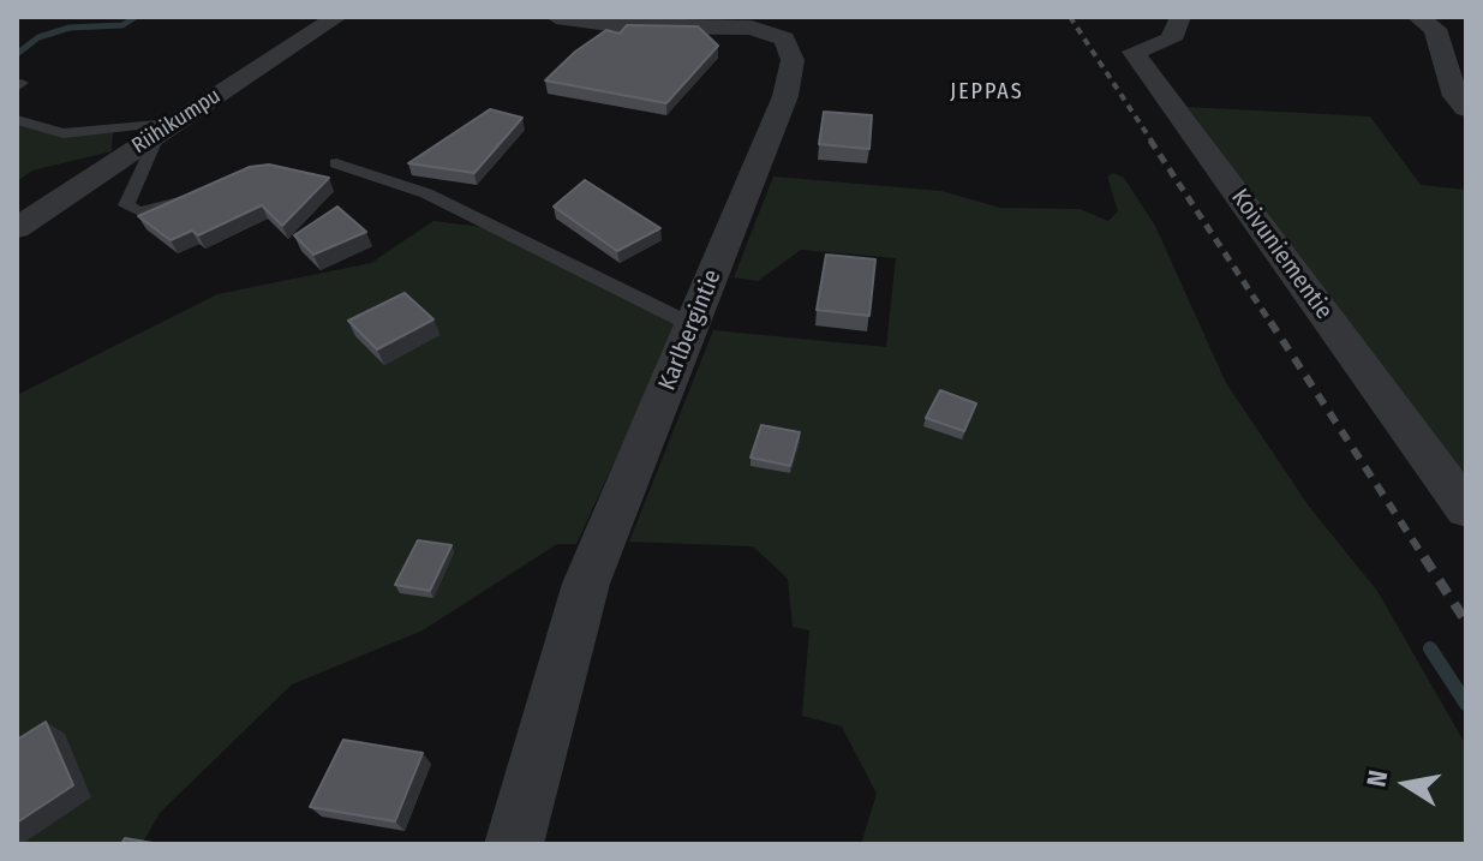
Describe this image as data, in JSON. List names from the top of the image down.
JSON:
{
  "streets": {
    "street": ["Riihikumpu", "Koivuniementie", "Karlbergintie"]
  },
  "districts": ["JEPPAS"],
  "north": "left"
}
